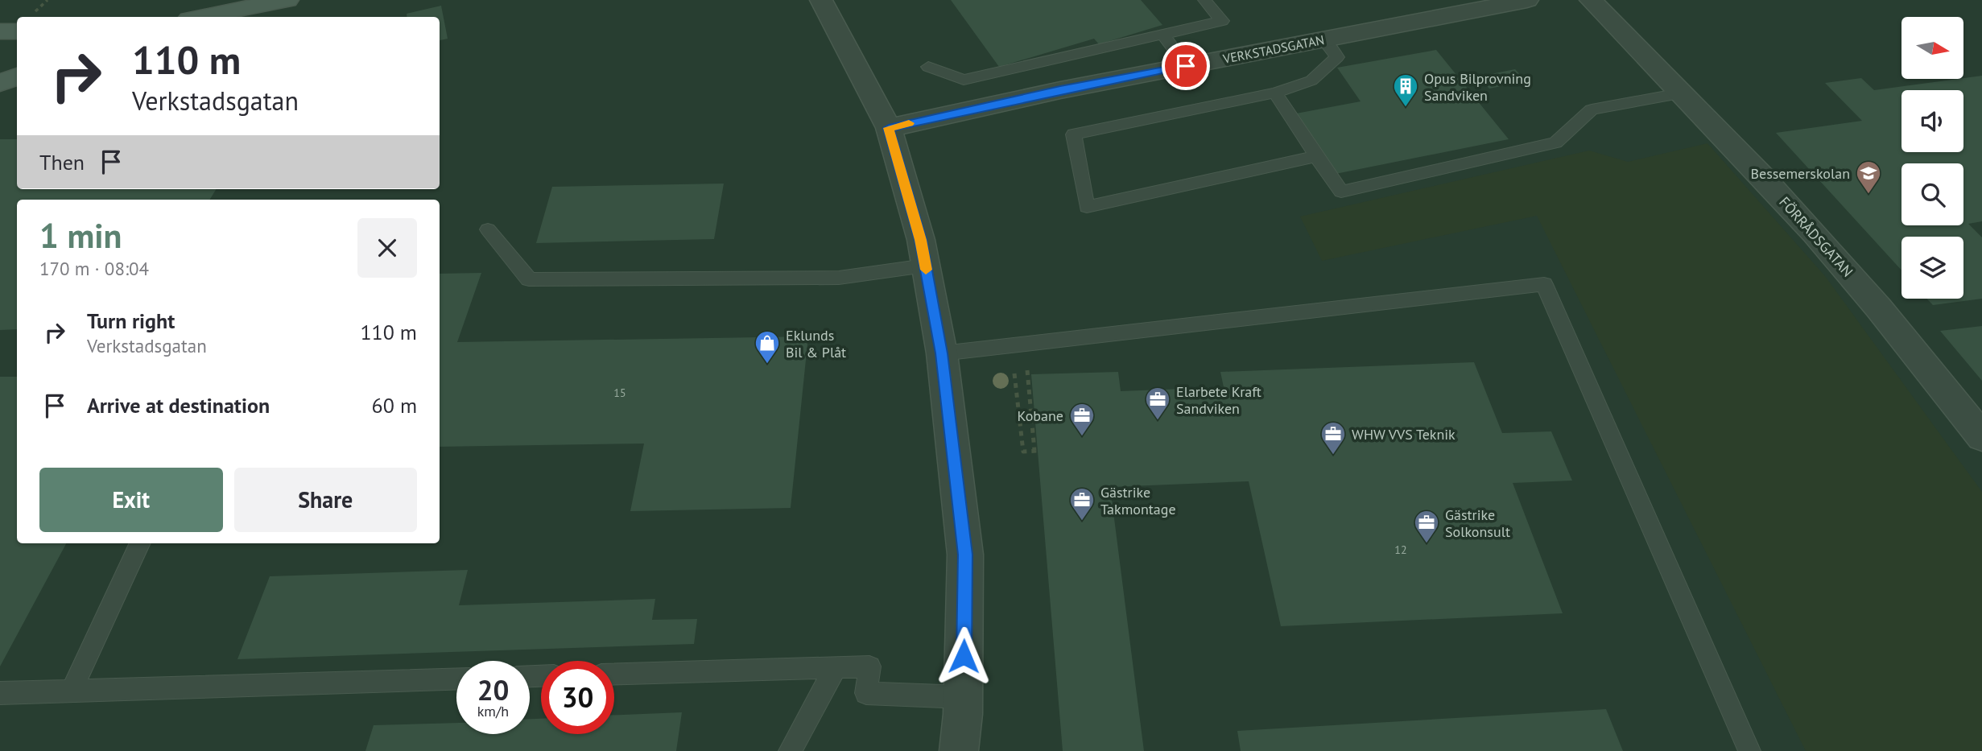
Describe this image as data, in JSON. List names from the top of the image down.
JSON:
{
  "streets": {
    "street": ["VERKSTADSGATAN", "FÖRRÅDSGATAN"]
  },
  "places": {
    "building": ["Opus Bilprovning Sandviken"],
    "school or university": ["Bessemerskolan"],
    "shop": ["Eklunds Bil & Plåt"],
    "office": [
      "Elarbete Kraft Sandviken",
      "Kobane",
      "WHW VVS Teknik",
      "Gästrike Takmontage",
      "Gästrike Solkonsult"
    ]
  },
  "house_numbers": ["15", "12"],
  "north": "right",
  "page": {
    "turn": ["110 m", "Verkstadsgatan"],
    "then": "Then",
    "heading": ["1 min", "170 m · 08:04"],
    "list": [
      {
        "name": "Turn right",
        "note": "Verkstadsgatan",
        "value": "110 m"
      },
      {
        "name": "Arrive at destination",
        "value": "60 m"
      }
    ],
    "buttons": ["Exit", "Share"],
    "speed": "20 km/h",
    "limit": "30"
  }
}
